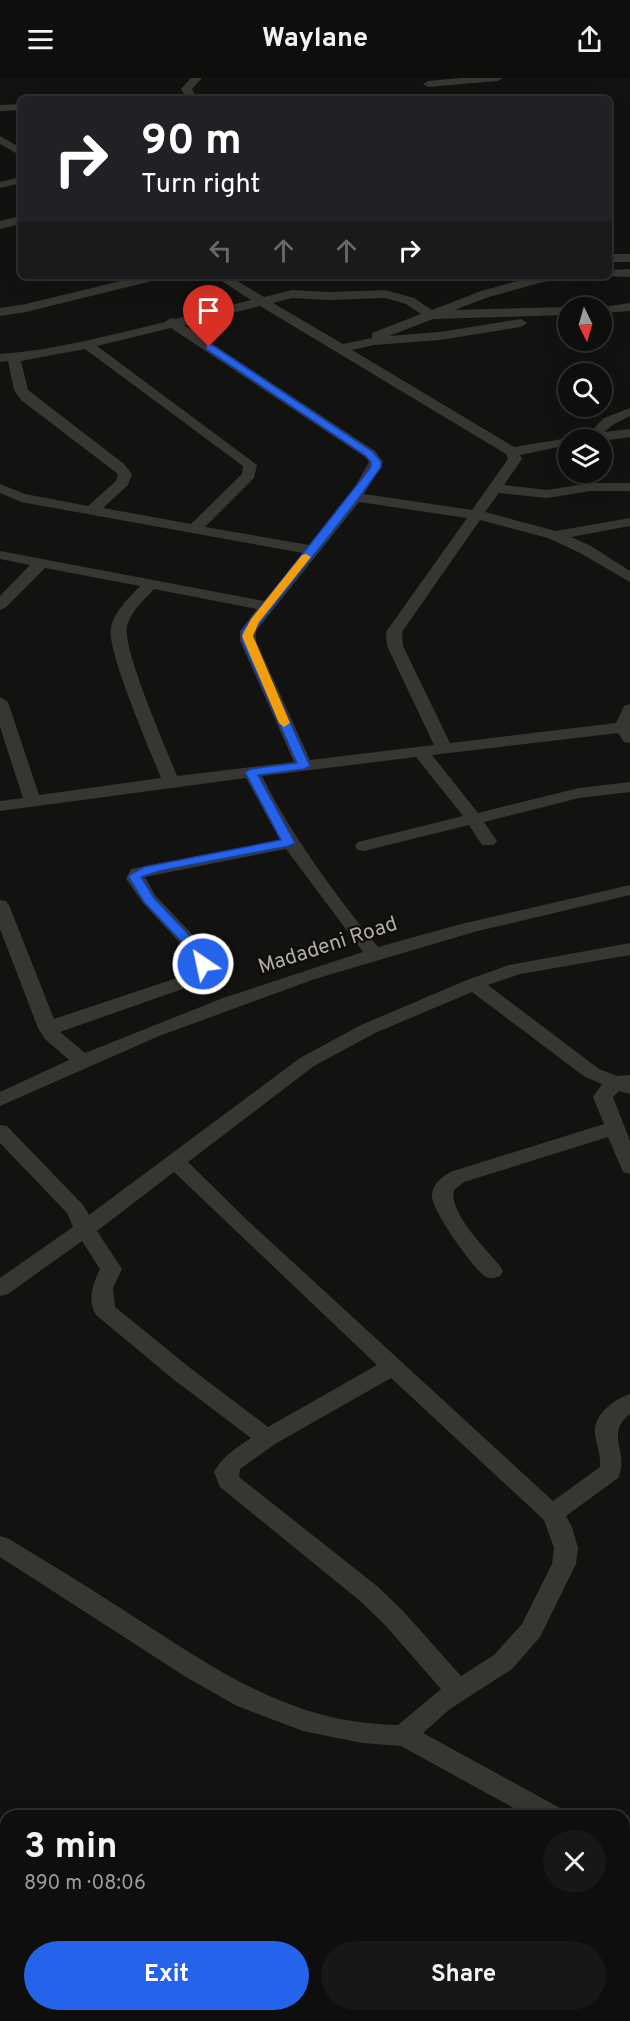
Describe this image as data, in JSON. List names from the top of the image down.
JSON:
{
  "streets": {
    "street": ["Madadeni Road"]
  },
  "north": "bottom",
  "page": {
    "header": "Waylane",
    "turn": ["90 m", "Turn right"],
    "heading": ["3 min", "890 m · 08:06"],
    "buttons": ["Exit", "Share"]
  }
}
